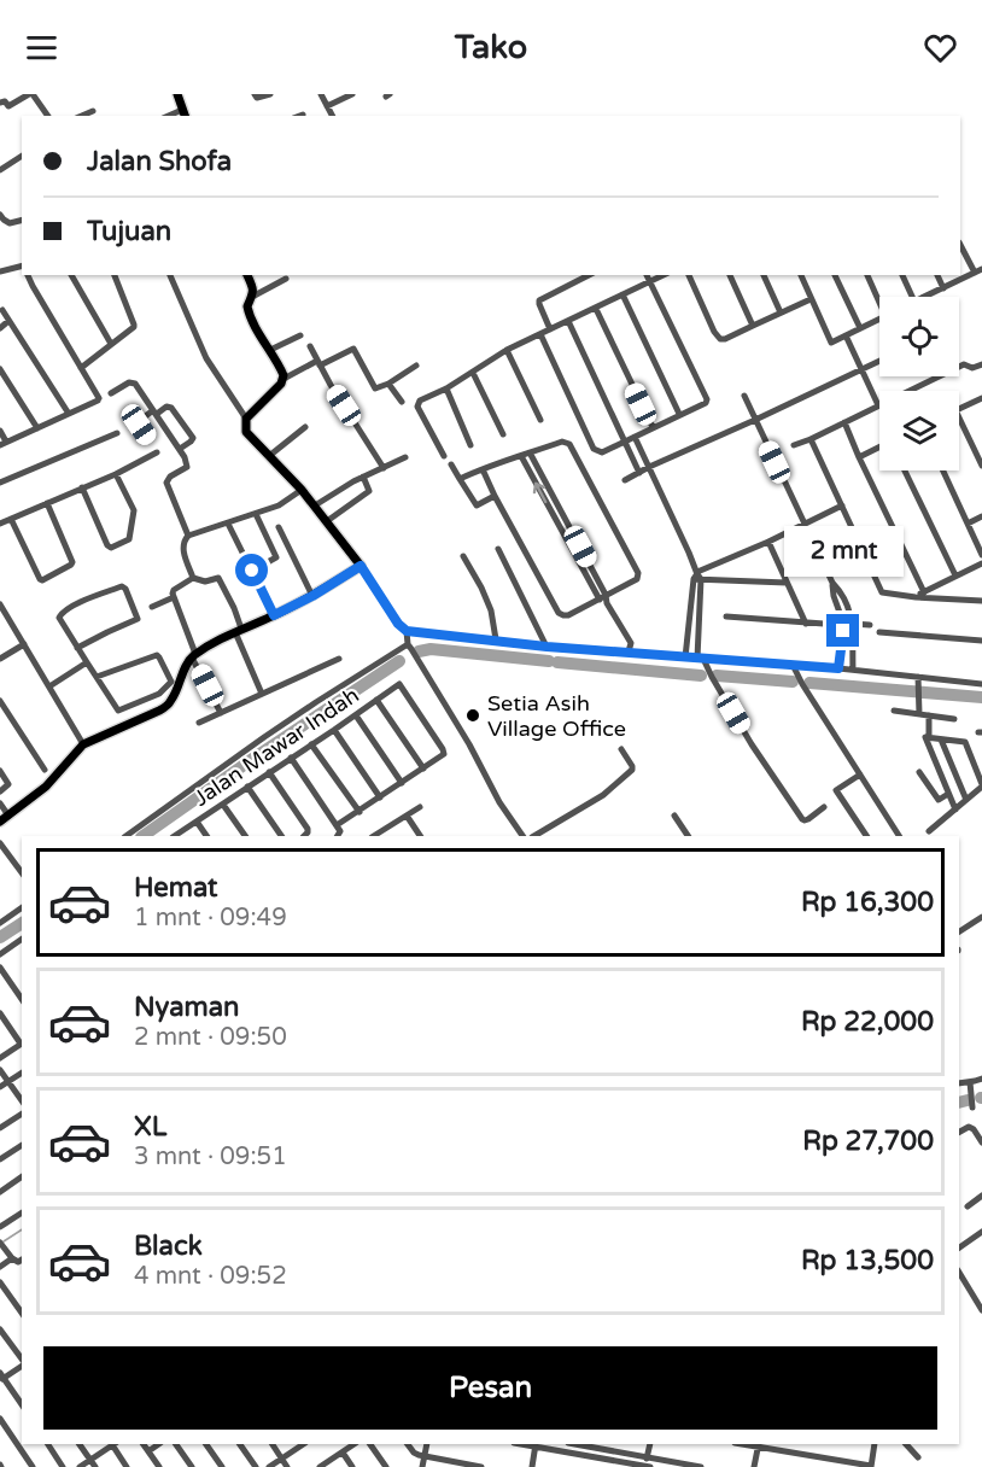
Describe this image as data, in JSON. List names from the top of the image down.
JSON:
{
  "streets": {
    "street": ["Jalan Mawar Indah"]
  },
  "places": ["Setia Asih Village Office"],
  "page": {
    "header": "Tako",
    "banner": ["Jalan Shofa", "Tujuan"],
    "bubble": "2 mnt",
    "list": [
      {
        "name": "Hemat",
        "note": "1 mnt · 09:49",
        "value": "Rp 16,300"
      },
      {
        "name": "Nyaman",
        "note": "2 mnt · 09:50",
        "value": "Rp 22,000"
      },
      {
        "name": "XL",
        "note": "3 mnt · 09:51",
        "value": "Rp 27,700"
      },
      {
        "name": "Black",
        "note": "4 mnt · 09:52",
        "value": "Rp 13,500"
      }
    ],
    "buttons": "Pesan"
  }
}
